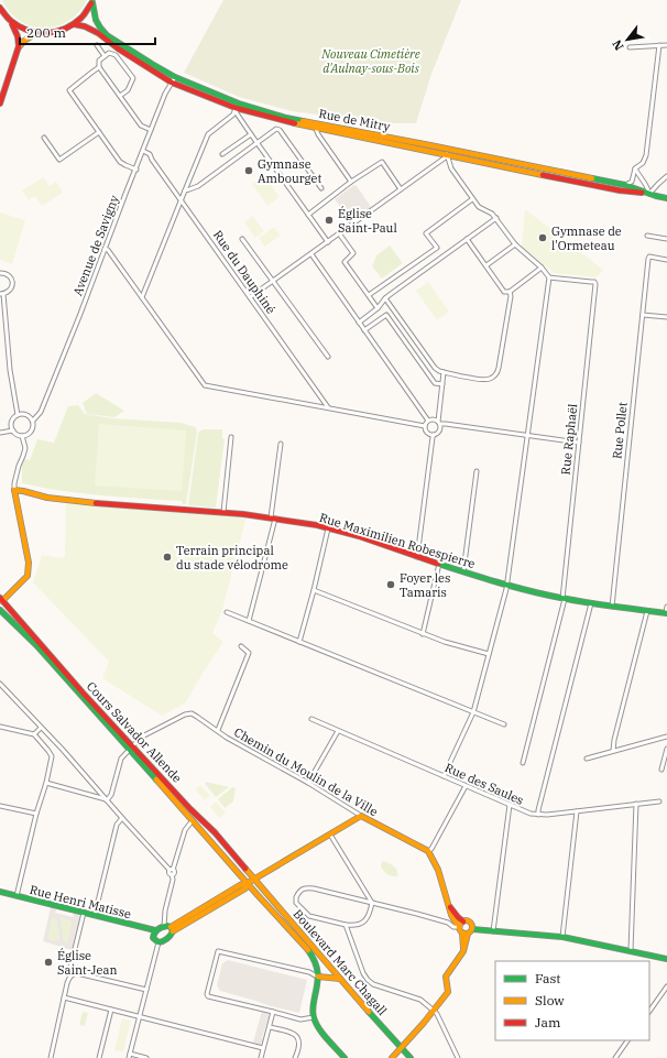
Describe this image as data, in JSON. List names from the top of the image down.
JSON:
{
  "streets": {
    "main road": [
      "Rue de Mitry",
      "Rue Maximilien Robespierre",
      "Cours Salvador Allende",
      "Chemin du Moulin de la Ville",
      "Rue Henri Matisse",
      "Boulevard Marc Chagall"
    ],
    "street": [
      "Avenue de Savigny",
      "Rue du Dauphiné",
      "Rue Pollet",
      "Rue Raphaël",
      "Rue des Saules"
    ]
  },
  "crossings": [
    ["Rue de Mitry", "Avenue de Savigny"],
    ["Avenue de Savigny", "Rue du Dauphiné"],
    ["Rue Pollet", "Rue Maximilien Robespierre"],
    ["Rue Raphaël", "Rue Maximilien Robespierre"],
    ["Cours Salvador Allende", "Chemin du Moulin de la Ville"],
    ["Cours Salvador Allende", "Boulevard Marc Chagall"]
  ],
  "parks": ["Nouveau Cimetière d'Aulnay-sous-Bois"],
  "places": [
    "Gymnase Ambourget",
    "Église Saint-Paul",
    "Gymnase de l'Ormeteau",
    "Terrain principal du stade vélodrome",
    "Foyer les Tamaris",
    "Église Saint-Jean"
  ],
  "legend": ["Fast", "Slow", "Jam"],
  "scale_bar": "200 m",
  "north": "bottom left"
}
